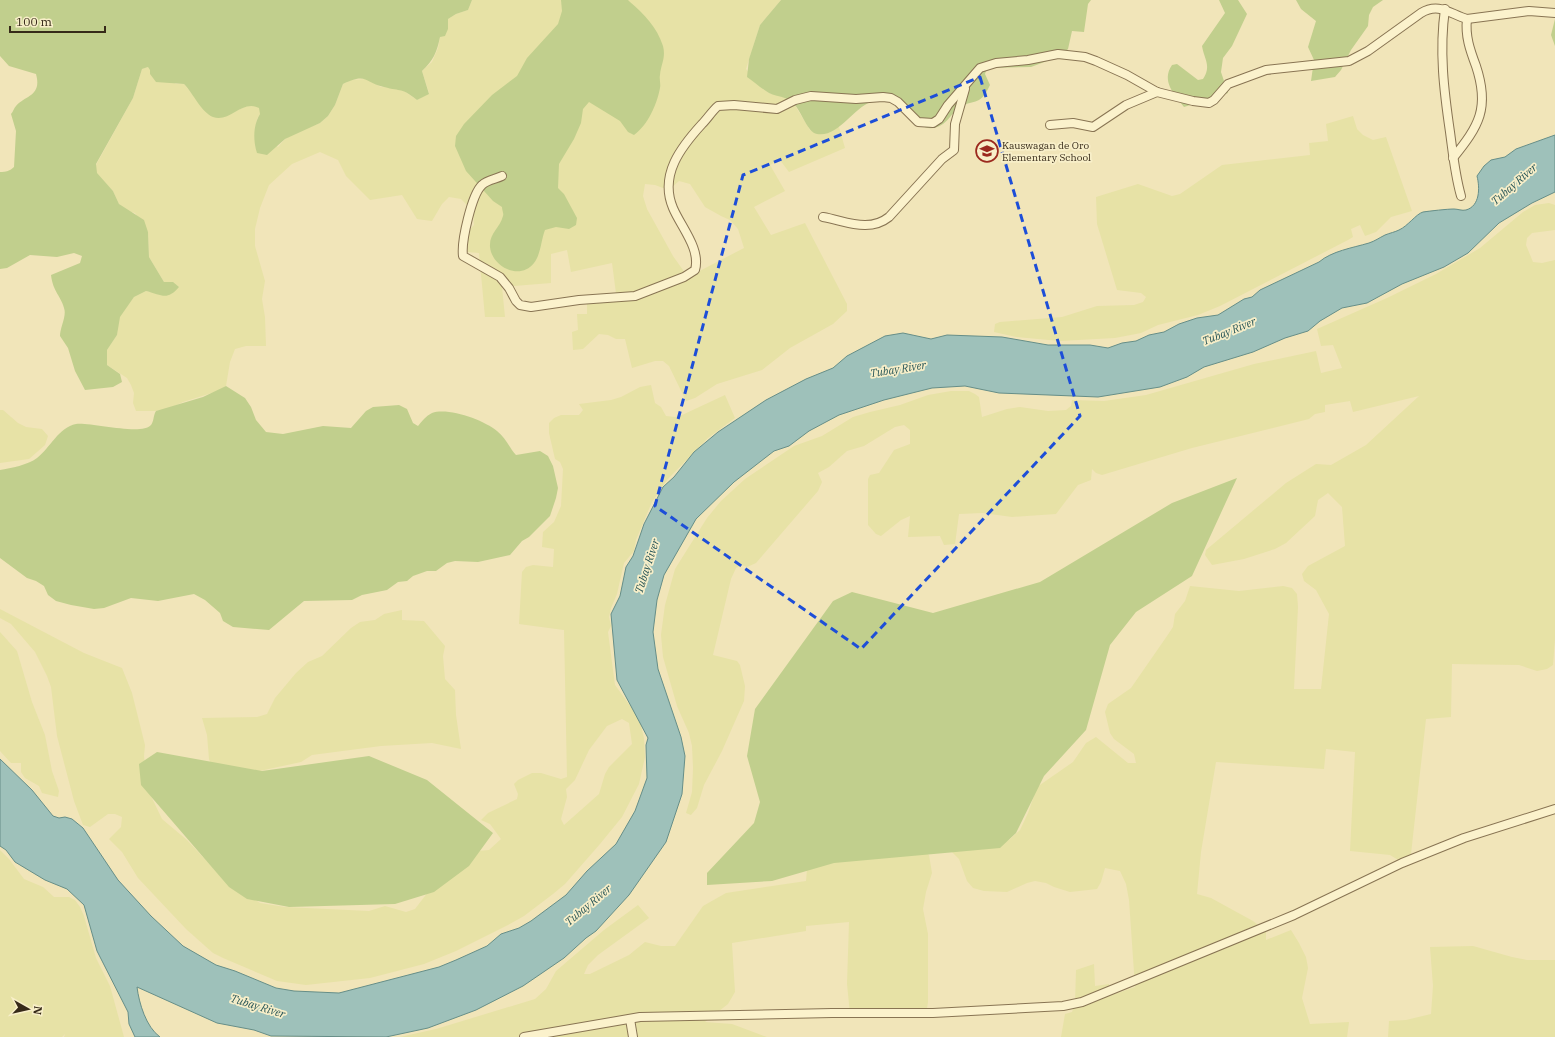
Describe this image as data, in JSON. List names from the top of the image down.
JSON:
{
  "water": ["Tubay River"],
  "places": {
    "school or university": ["Kauswagan de Oro Elementary School"]
  },
  "scale_bar": "100 m",
  "north": "right"
}
